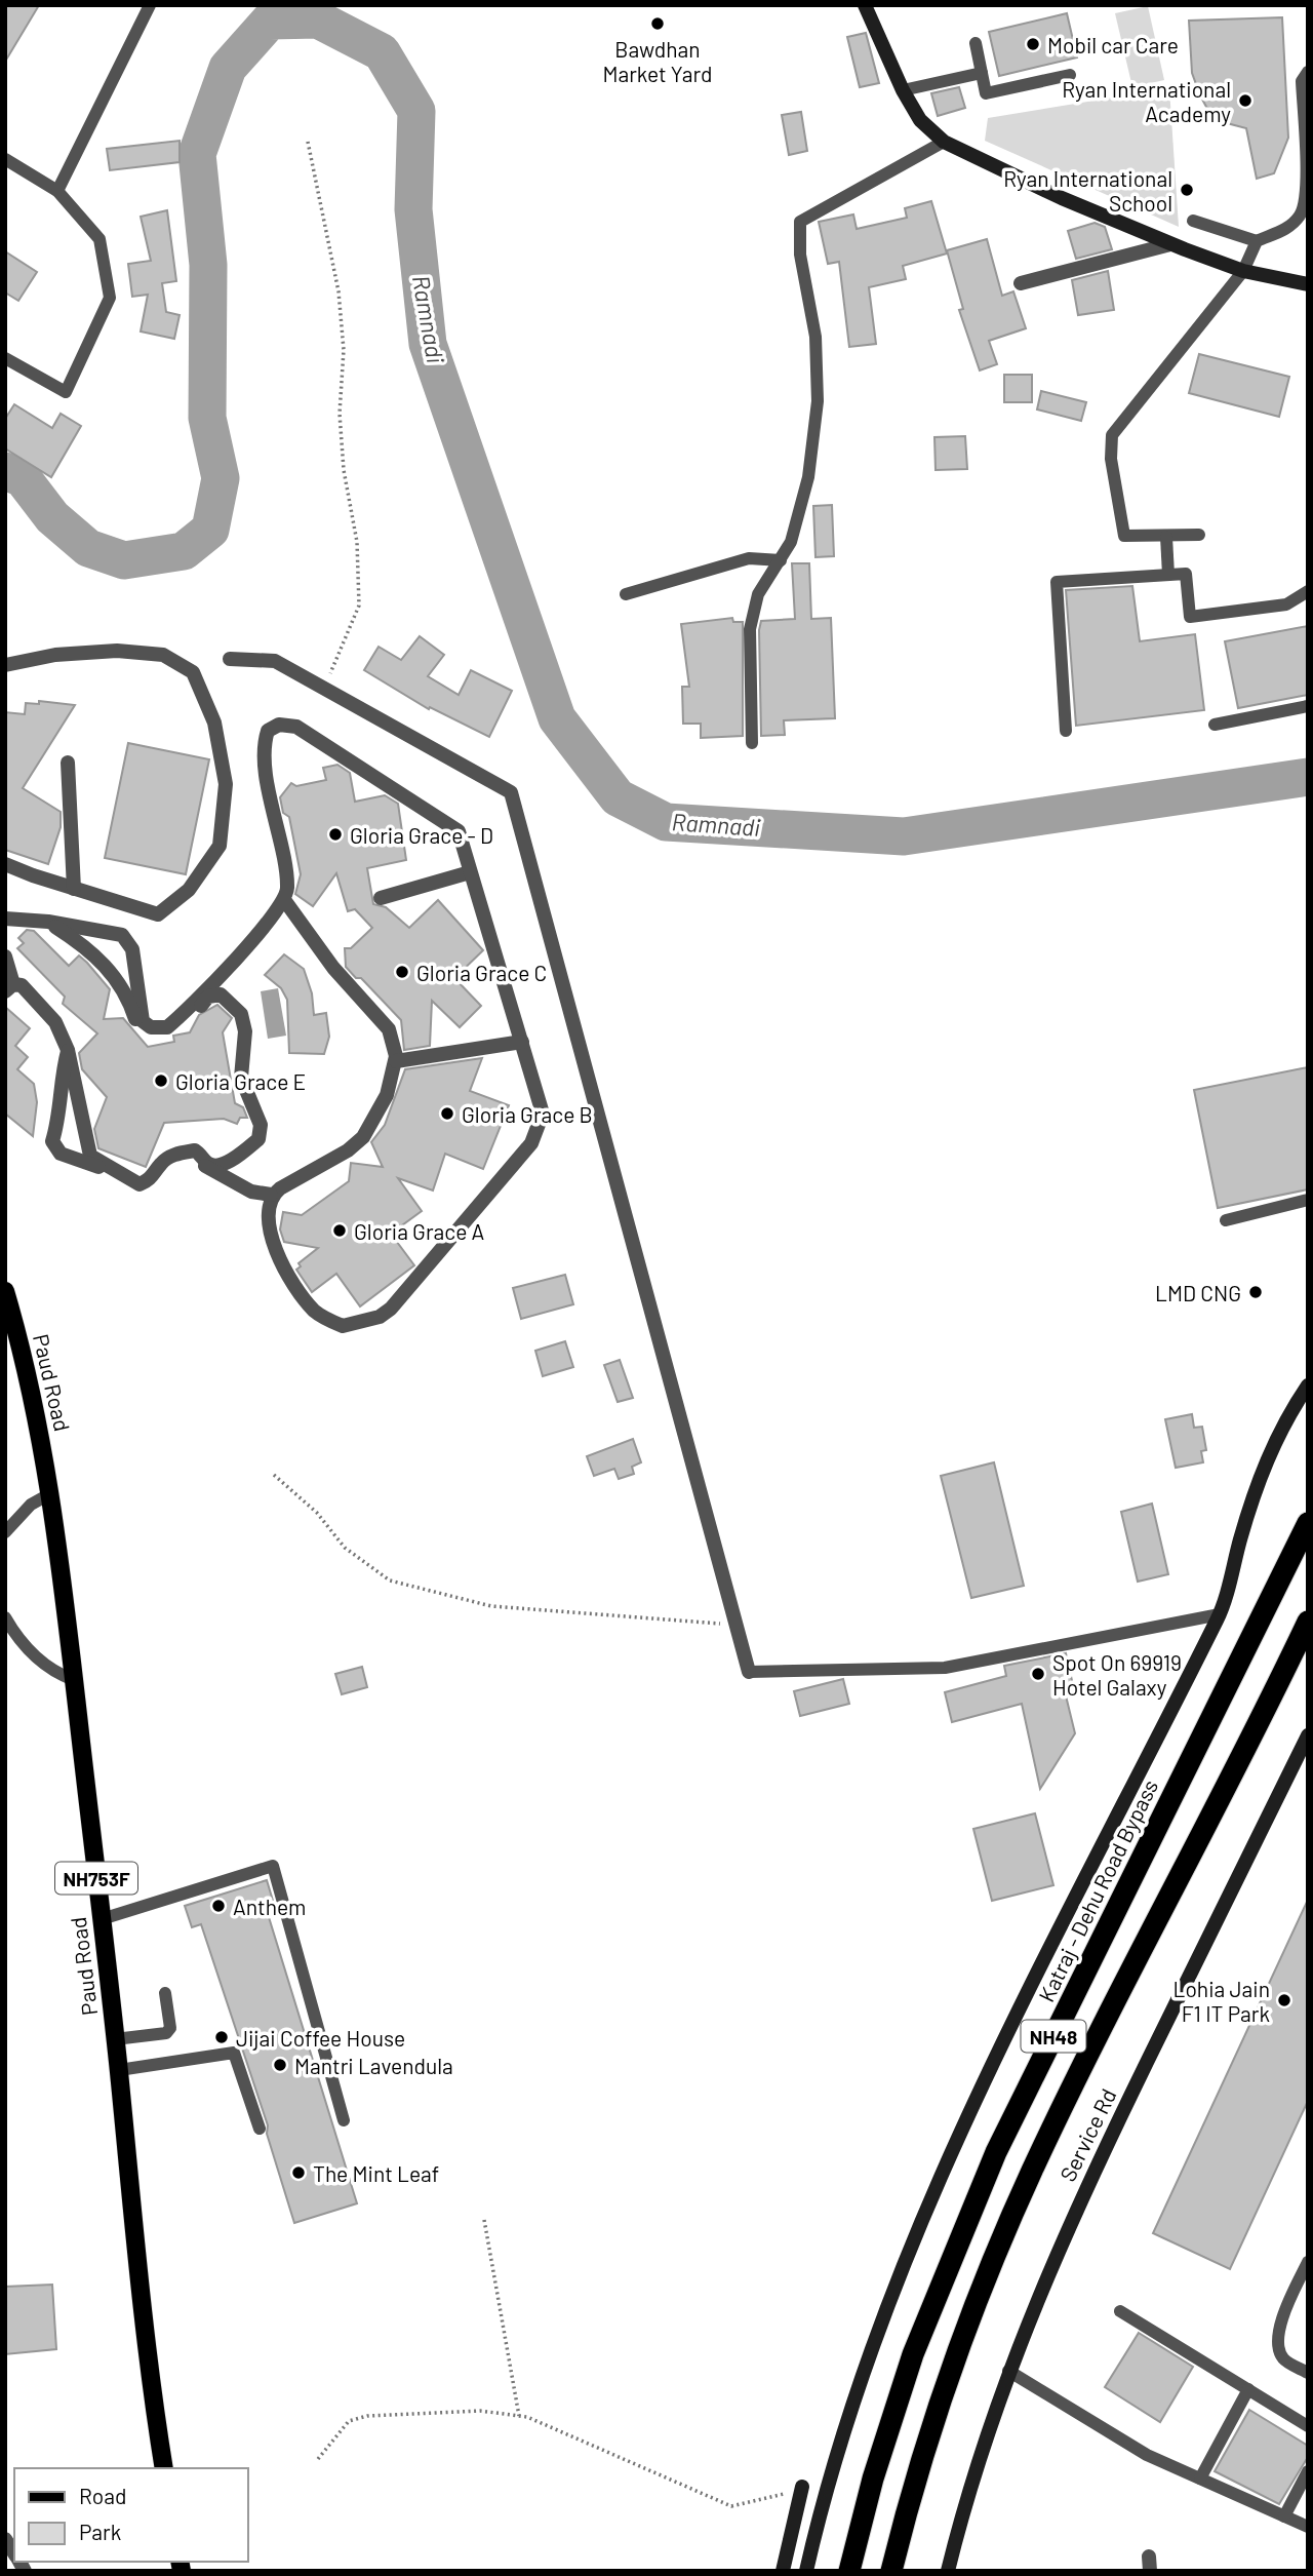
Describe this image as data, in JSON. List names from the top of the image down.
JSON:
{
  "streets": {
    "highway": ["Katraj - Dehu Road Bypass", "NH48"],
    "main road": ["Paud Road", "NH753F"],
    "street": ["Service Rd"]
  },
  "water": ["Ramnadi"],
  "places": [
    "Bawdhan Market Yard",
    "Mobil car Care",
    "Ryan International Academy",
    "Ryan International School",
    "Gloria Grace - D",
    "Gloria Grace C",
    "Gloria Grace E",
    "Gloria Grace B",
    "Gloria Grace A",
    "LMD CNG",
    "Spot On 69919 Hotel Galaxy",
    "Anthem",
    "Lohia Jain F1 IT Park",
    "Jijai Coffee House",
    "Mantri Lavendula",
    "The Mint Leaf"
  ],
  "legend": ["Road", "Park"]
}
